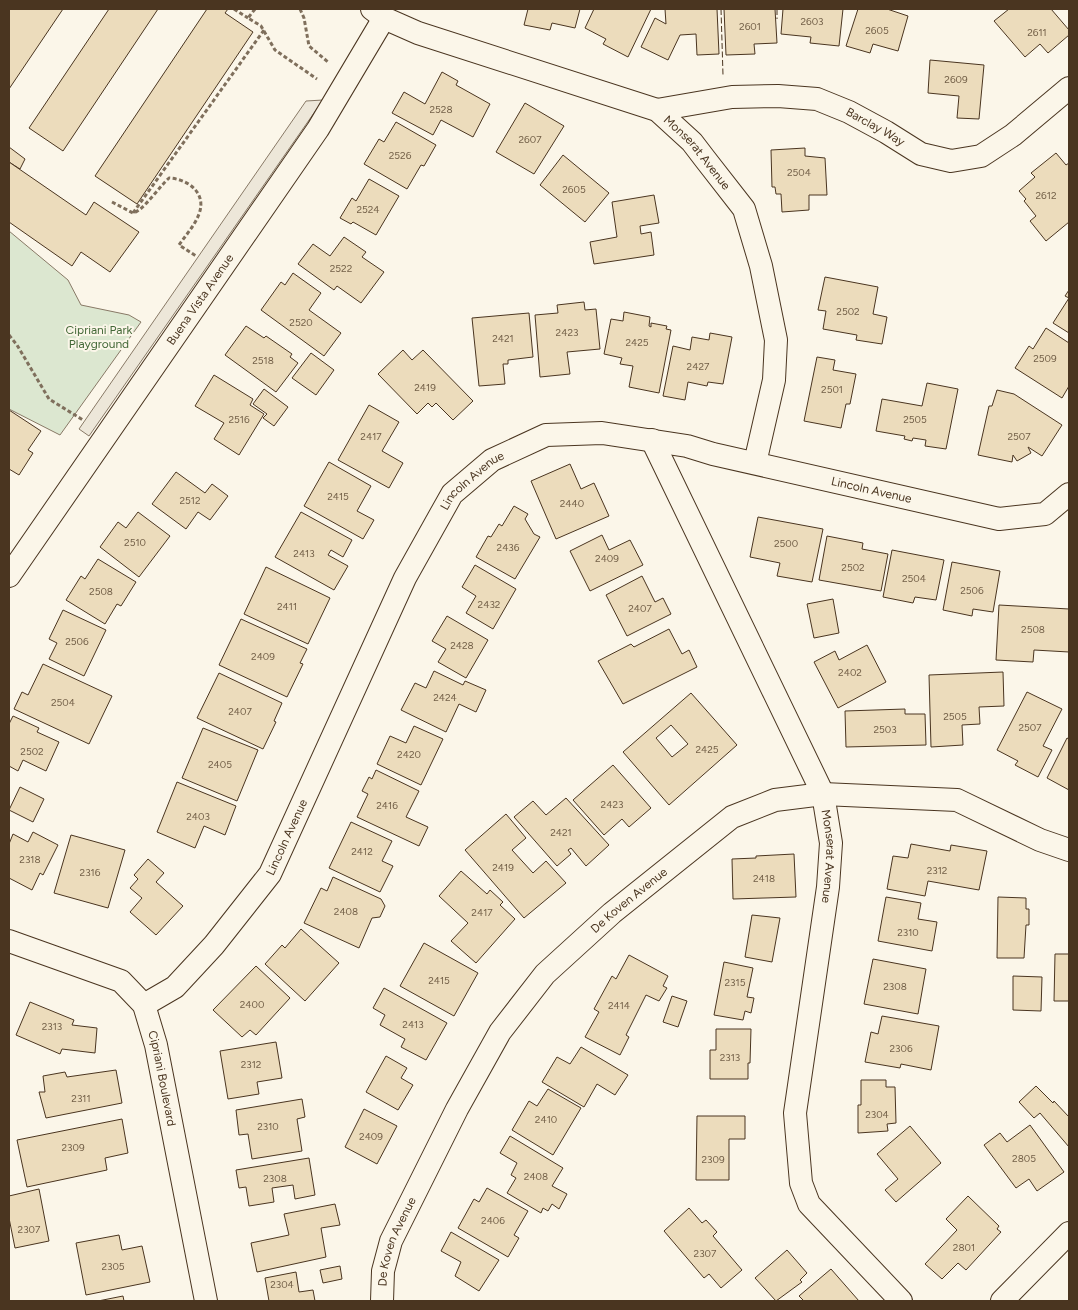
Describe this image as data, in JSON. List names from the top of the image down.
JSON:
{
  "streets": {
    "street": [
      "Barclay Way",
      "Monserat Avenue",
      "Buena Vista Avenue",
      "Lincoln Avenue",
      "De Koven Avenue",
      "Cipriani Boulevard"
    ]
  },
  "crossings": [
    ["Barclay Way", "Monserat Avenue"],
    ["Monserat Avenue", "Buena Vista Avenue"],
    ["Monserat Avenue", "Lincoln Avenue"],
    ["Monserat Avenue", "De Koven Avenue"],
    ["Lincoln Avenue", "Cipriani Boulevard"]
  ],
  "parks": ["Cipriani Park Playground"],
  "house_numbers": [
    "2603",
    "2601",
    "2605",
    "2611",
    "2609",
    "2528",
    "2607",
    "2526",
    "2504",
    "2605",
    "2612",
    "2524",
    "2522",
    "2502",
    "2520",
    "2423",
    "2421",
    "2425",
    "2509",
    "2518",
    "2427",
    "2419",
    "2501",
    "2516",
    "2505",
    "2417",
    "2507",
    "2415",
    "2512",
    "2440",
    "2510",
    "2500",
    "2436",
    "2413",
    "2409",
    "2502",
    "2504",
    "2506",
    "2508",
    "2432",
    "2411",
    "2407",
    "2508",
    "2506",
    "2428",
    "2409",
    "2402",
    "2424",
    "2504",
    "2407",
    "2505",
    "2507",
    "2503",
    "2425",
    "2502",
    "2420",
    "2405",
    "2423",
    "2416",
    "2403",
    "2421",
    "2412",
    "2318",
    "2419",
    "2312",
    "2316",
    "2418",
    "2408",
    "2417",
    "2310",
    "2415",
    "2315",
    "2308",
    "2400",
    "2414",
    "2413",
    "2313",
    "2306",
    "2313",
    "2312",
    "2311",
    "2304",
    "2410",
    "2310",
    "2409",
    "2309",
    "2805",
    "2309",
    "2408",
    "2308",
    "2406",
    "2307",
    "2801",
    "2307",
    "2305",
    "2304"
  ]
}
